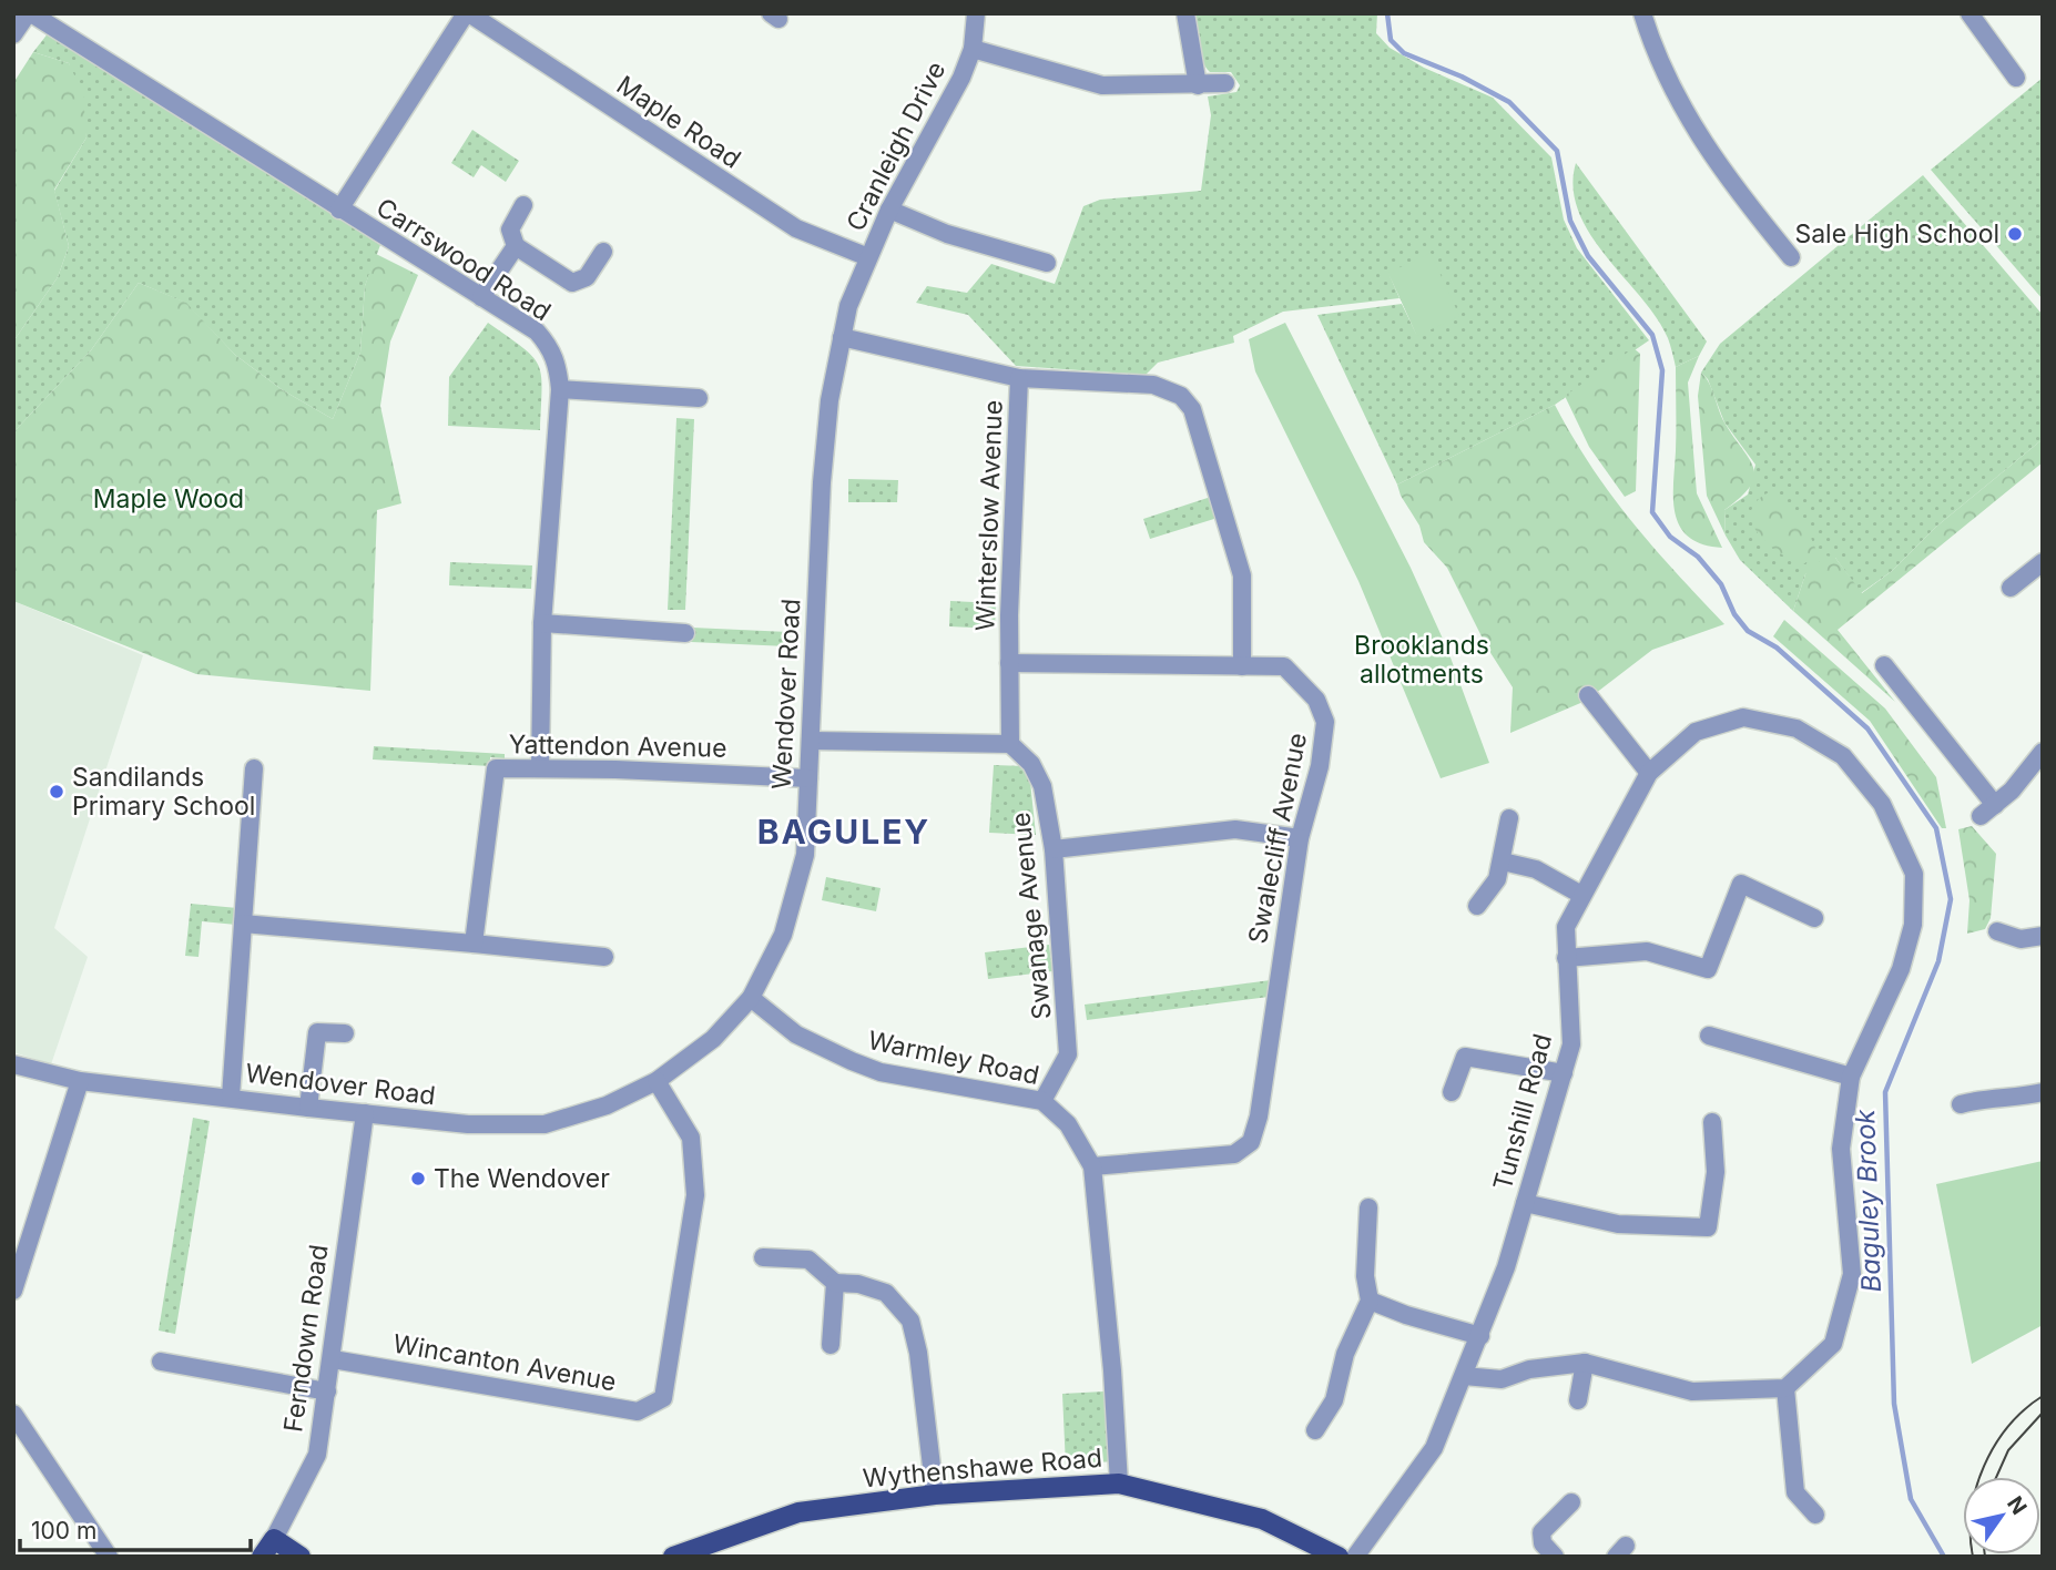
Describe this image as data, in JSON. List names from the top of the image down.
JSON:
{
  "streets": {
    "main road": ["Ferndown Road", "Wythenshawe Road"],
    "street": [
      "Maple Road",
      "Cranleigh Drive",
      "Carrswood Road",
      "Winterslow Avenue",
      "Wendover Road",
      "Yattendon Avenue",
      "Swalecliff Avenue",
      "Swanage Avenue",
      "Warmley Road",
      "Tunshill Road",
      "Wincanton Avenue"
    ]
  },
  "crossings": [
    ["Maple Road", "Cranleigh Drive"],
    ["Maple Road", "Wendover Road"],
    ["Cranleigh Drive", "Wendover Road"],
    ["Carrswood Road", "Yattendon Avenue"],
    ["Winterslow Avenue", "Wendover Road"],
    ["Winterslow Avenue", "Swalecliff Avenue"],
    ["Winterslow Avenue", "Swanage Avenue"],
    ["Wendover Road", "Yattendon Avenue"],
    ["Wendover Road", "Warmley Road"],
    ["Wendover Road", "Ferndown Road"],
    ["Wendover Road", "Wincanton Avenue"],
    ["Swalecliff Avenue", "Warmley Road"],
    ["Swanage Avenue", "Warmley Road"],
    ["Warmley Road", "Wythenshawe Road"],
    ["Ferndown Road", "Wincanton Avenue"]
  ],
  "districts": ["BAGULEY"],
  "water": ["Baguley Brook"],
  "parks": ["Maple Wood", "Brooklands allotments"],
  "places": ["Sale High School", "Sandilands Primary School", "The Wendover"],
  "scale_bar": "100 m",
  "north": "top right"
}
